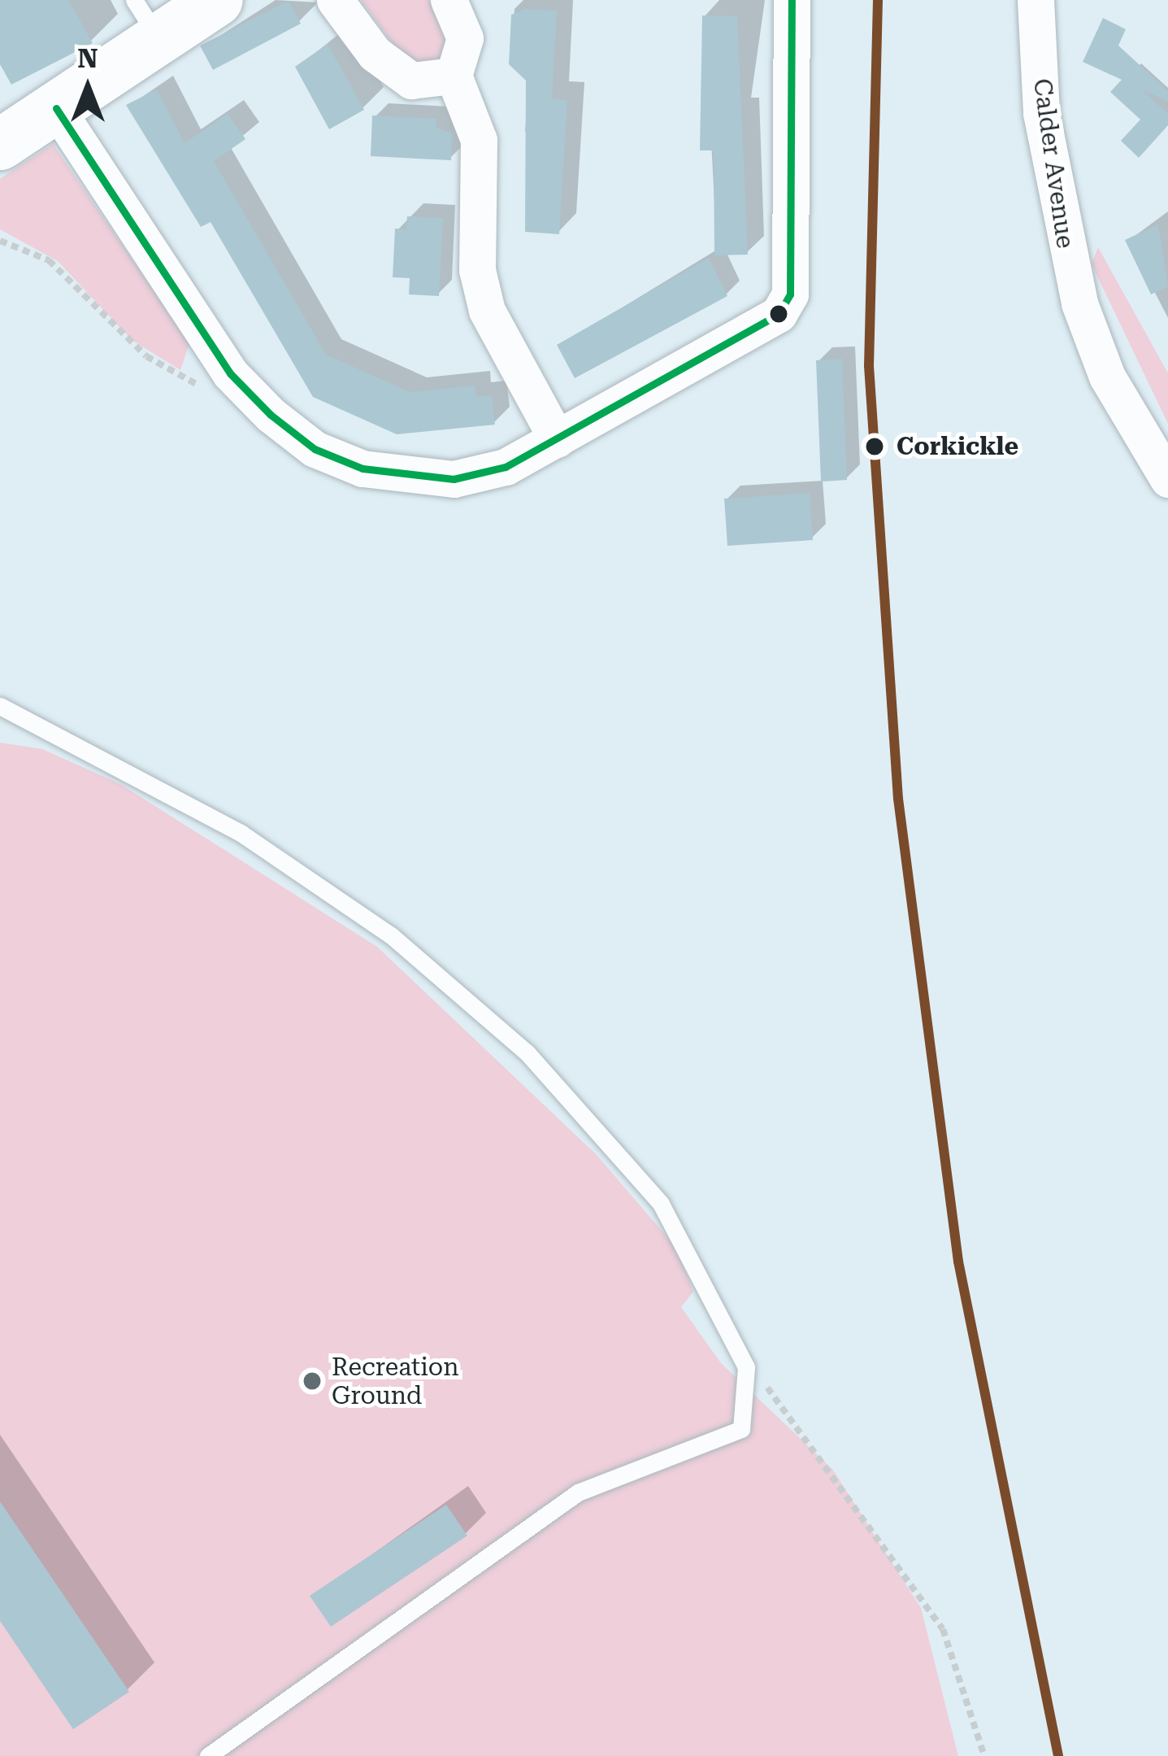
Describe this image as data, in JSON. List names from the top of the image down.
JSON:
{
  "streets": {
    "street": ["Calder Avenue"]
  },
  "places": ["Corkickle", "Recreation Ground"],
  "north": "top"
}
